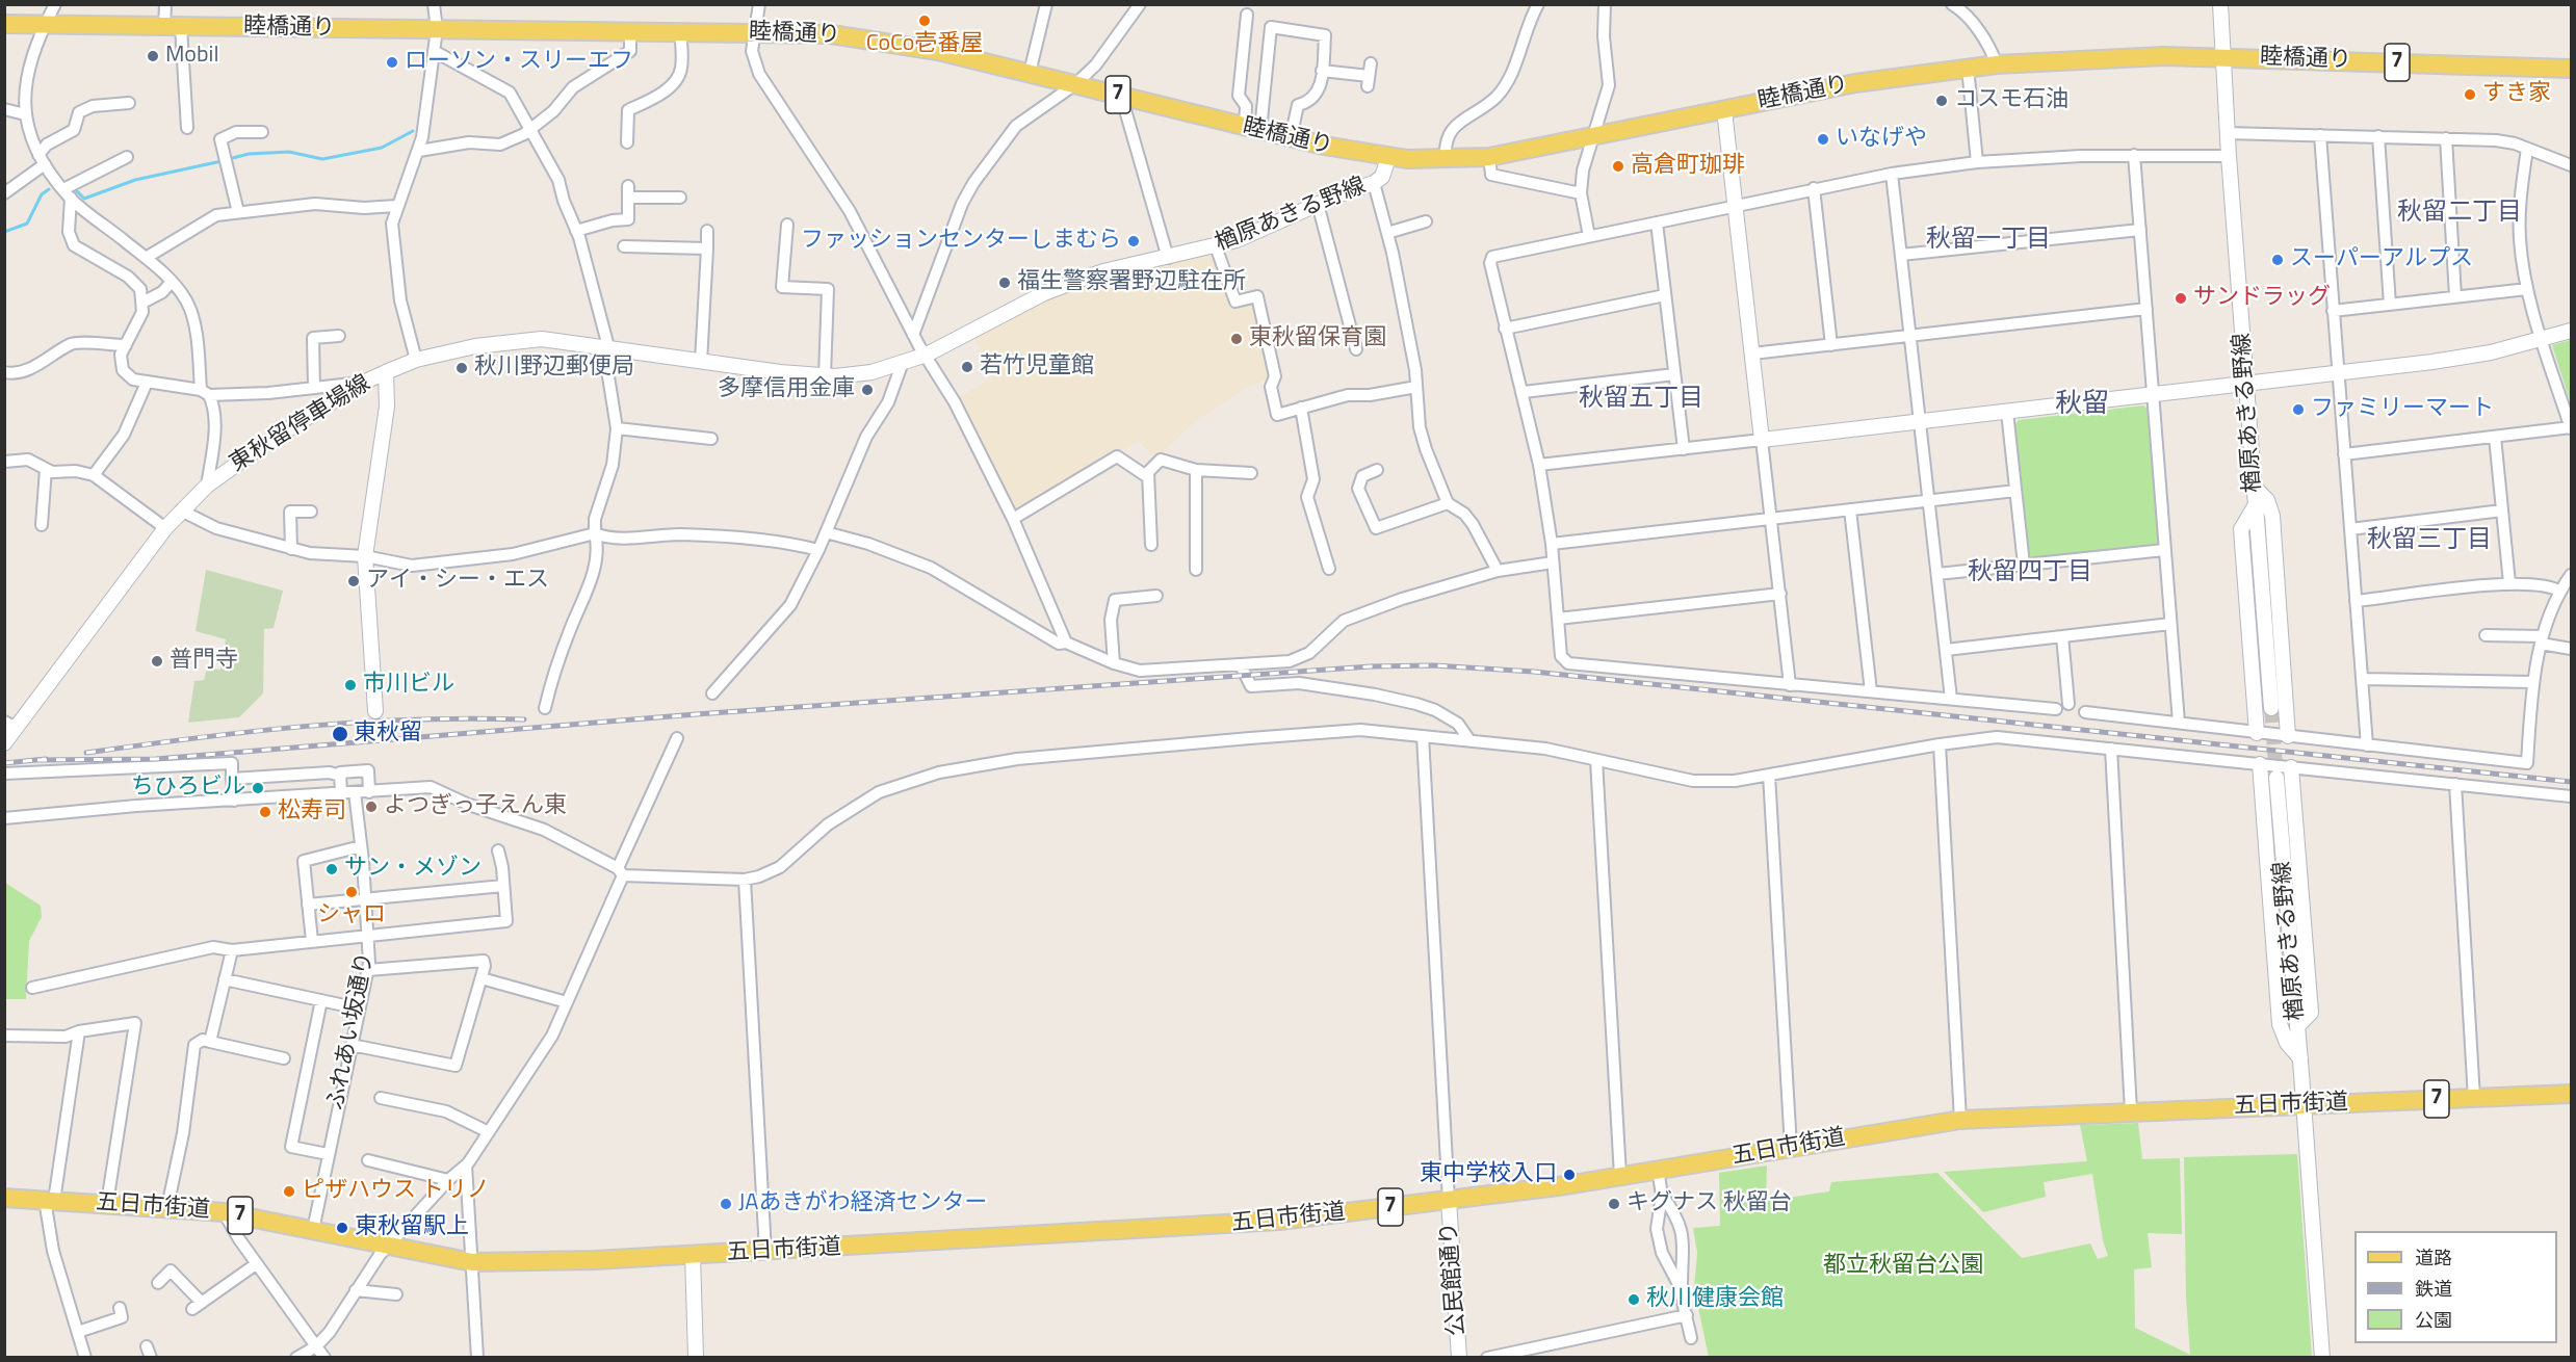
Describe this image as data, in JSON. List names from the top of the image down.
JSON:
{
  "streets": {
    "main road": [
      "睦橋通り",
      "7",
      "楢原あきる野線",
      "東秋留停車場線",
      "五日市街道",
      "公民館通り"
    ],
    "street": ["ふれあい坂通り"]
  },
  "crossings": [
    ["睦橋通り", "楢原あきる野線"],
    ["楢原あきる野線", "東秋留停車場線"],
    ["楢原あきる野線", "五日市街道"],
    ["ふれあい坂通り", "五日市街道"],
    ["五日市街道", "公民館通り"]
  ],
  "districts": [
    "秋留二丁目",
    "秋留一丁目",
    "秋留五丁目",
    "秋留",
    "秋留三丁目",
    "秋留四丁目"
  ],
  "parks": ["都立秋留台公園"],
  "places": [
    "CoCo壱番屋",
    "Mobil",
    "ローソン・スリーエフ",
    "すき家",
    "コスモ石油",
    "いなげや",
    "高倉町珈琲",
    "ファッションセンターしまむら",
    "スーパーアルプス",
    "福生警察署野辺駐在所",
    "サンドラッグ",
    "東秋留保育園",
    "若竹児童館",
    "秋川野辺郵便局",
    "多摩信用金庫",
    "ファミリーマート",
    "アイ・シー・エス",
    "普門寺",
    "市川ビル",
    "東秋留",
    "ちひろビル",
    "よつぎっ⼦えん東",
    "松寿司",
    "サン・メゾン",
    "シャロ",
    "東中学校入口",
    "ピザハウス トリノ",
    "JAあきがわ経済センター",
    "キグナス 秋留台",
    "東秋留駅上",
    "秋川健康会館"
  ],
  "legend": ["道路", "鉄道", "公園"]
}
